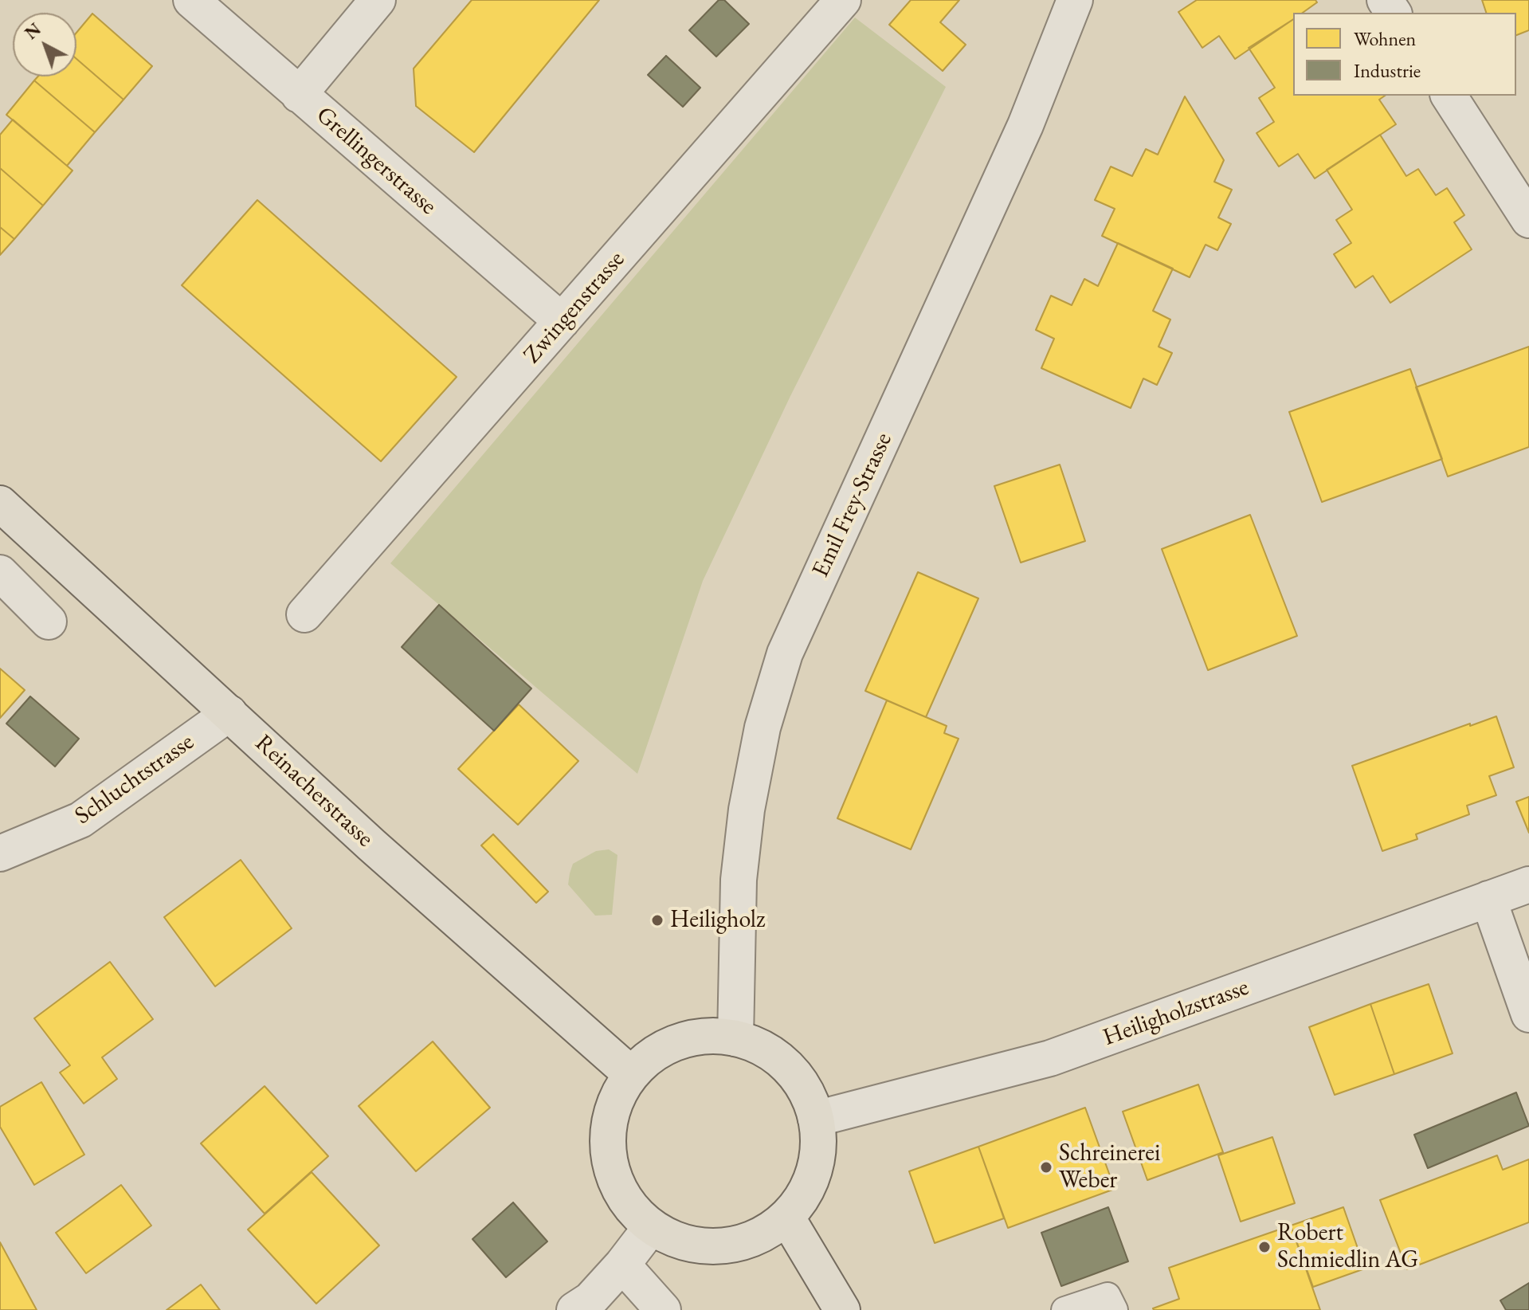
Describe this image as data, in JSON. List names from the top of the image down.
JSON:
{
  "streets": {
    "main road": ["Reinacherstrasse"],
    "street": [
      "Grellingerstrasse",
      "Zwingenstrasse",
      "Emil Frey-Strasse",
      "Schluchtstrasse",
      "Heiligholzstrasse"
    ]
  },
  "crossings": [
    ["Grellingerstrasse", "Zwingenstrasse"],
    ["Emil Frey-Strasse", "Reinacherstrasse"],
    ["Emil Frey-Strasse", "Heiligholzstrasse"],
    ["Schluchtstrasse", "Reinacherstrasse"],
    ["Reinacherstrasse", "Heiligholzstrasse"]
  ],
  "places": ["Heiligholz", "Schreinerei Weber", "Robert Schmiedlin AG"],
  "legend": ["Wohnen", "Industrie"],
  "north": "top left"
}
